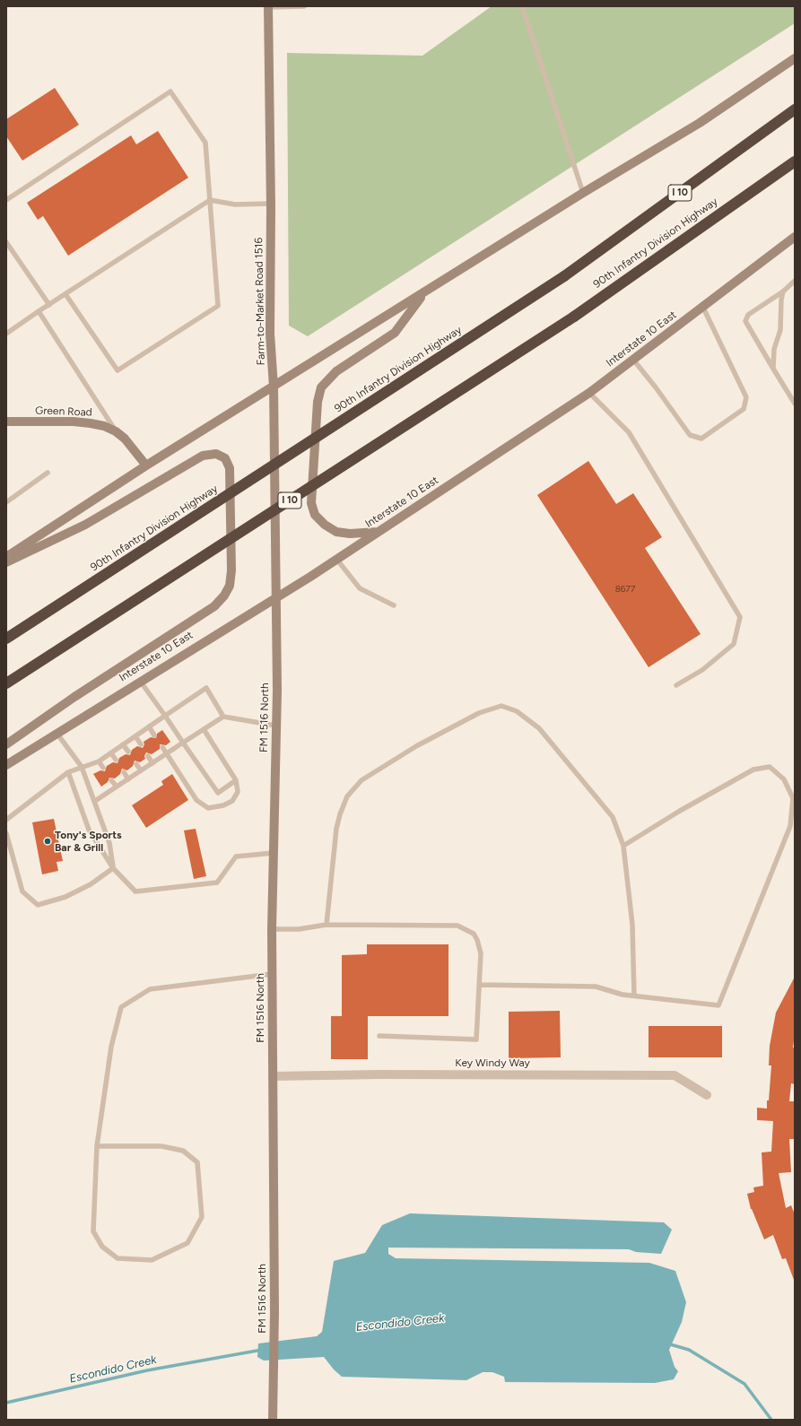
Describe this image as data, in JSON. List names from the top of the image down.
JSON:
{
  "streets": {
    "highway": ["I 10", "90th Infantry Division Highway"],
    "main road": [
      "Farm-to-Market Road 1516",
      "Interstate 10 East",
      "Green Road",
      "FM 1516 North"
    ],
    "street": ["Key Windy Way"]
  },
  "crossings": [
    ["Farm-to-Market Road 1516", "Interstate 10 East"],
    ["Farm-to-Market Road 1516", "FM 1516 North"],
    ["Interstate 10 East", "FM 1516 North"],
    ["FM 1516 North", "Key Windy Way"]
  ],
  "water": ["Escondido Creek"],
  "places": ["Tony's Sports Bar & Grill"],
  "house_numbers": ["8677"]
}
